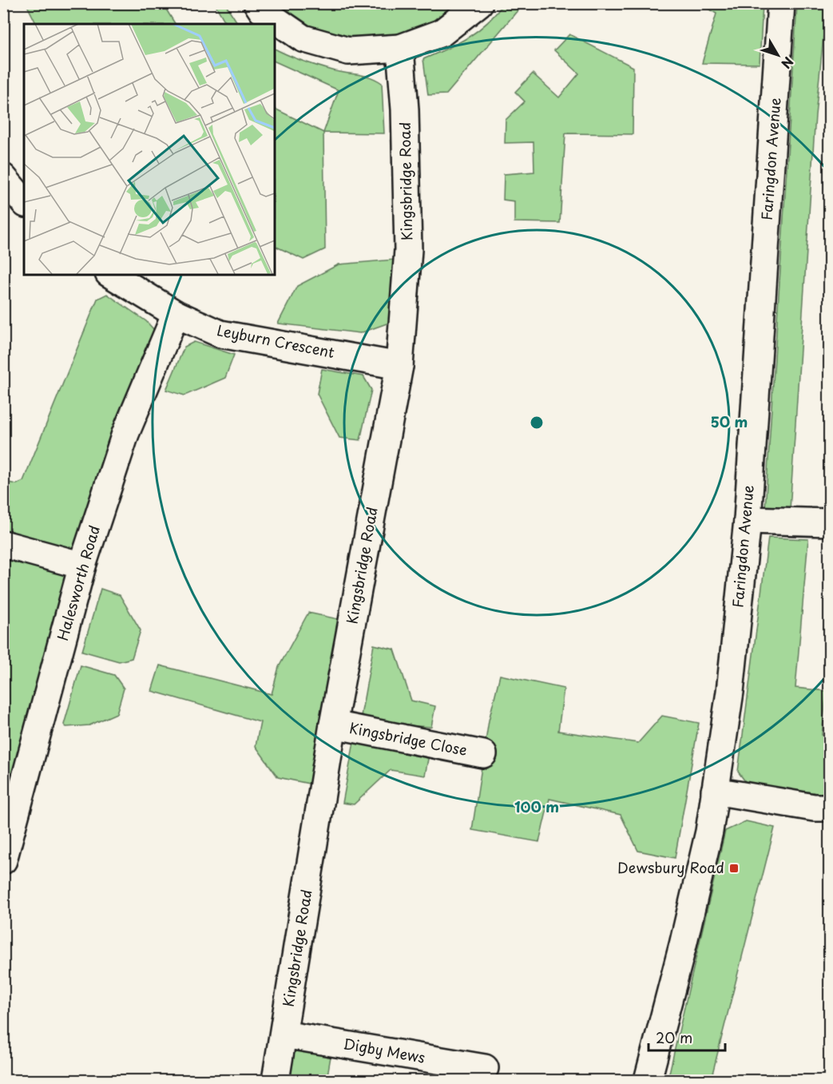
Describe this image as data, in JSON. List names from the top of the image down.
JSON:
{
  "streets": {
    "street": [
      "Faringdon Avenue",
      "Kingsbridge Road",
      "Leyburn Crescent",
      "Halesworth Road",
      "Kingsbridge Close",
      "Digby Mews"
    ]
  },
  "crossings": [
    ["Kingsbridge Road", "Leyburn Crescent"],
    ["Kingsbridge Road", "Kingsbridge Close"],
    ["Kingsbridge Road", "Digby Mews"],
    ["Leyburn Crescent", "Halesworth Road"]
  ],
  "places": {
    "transit": ["Dewsbury Road"]
  },
  "scale_bar": "20 m",
  "north": "bottom right",
  "rings": ["50 m", "100 m"]
}
